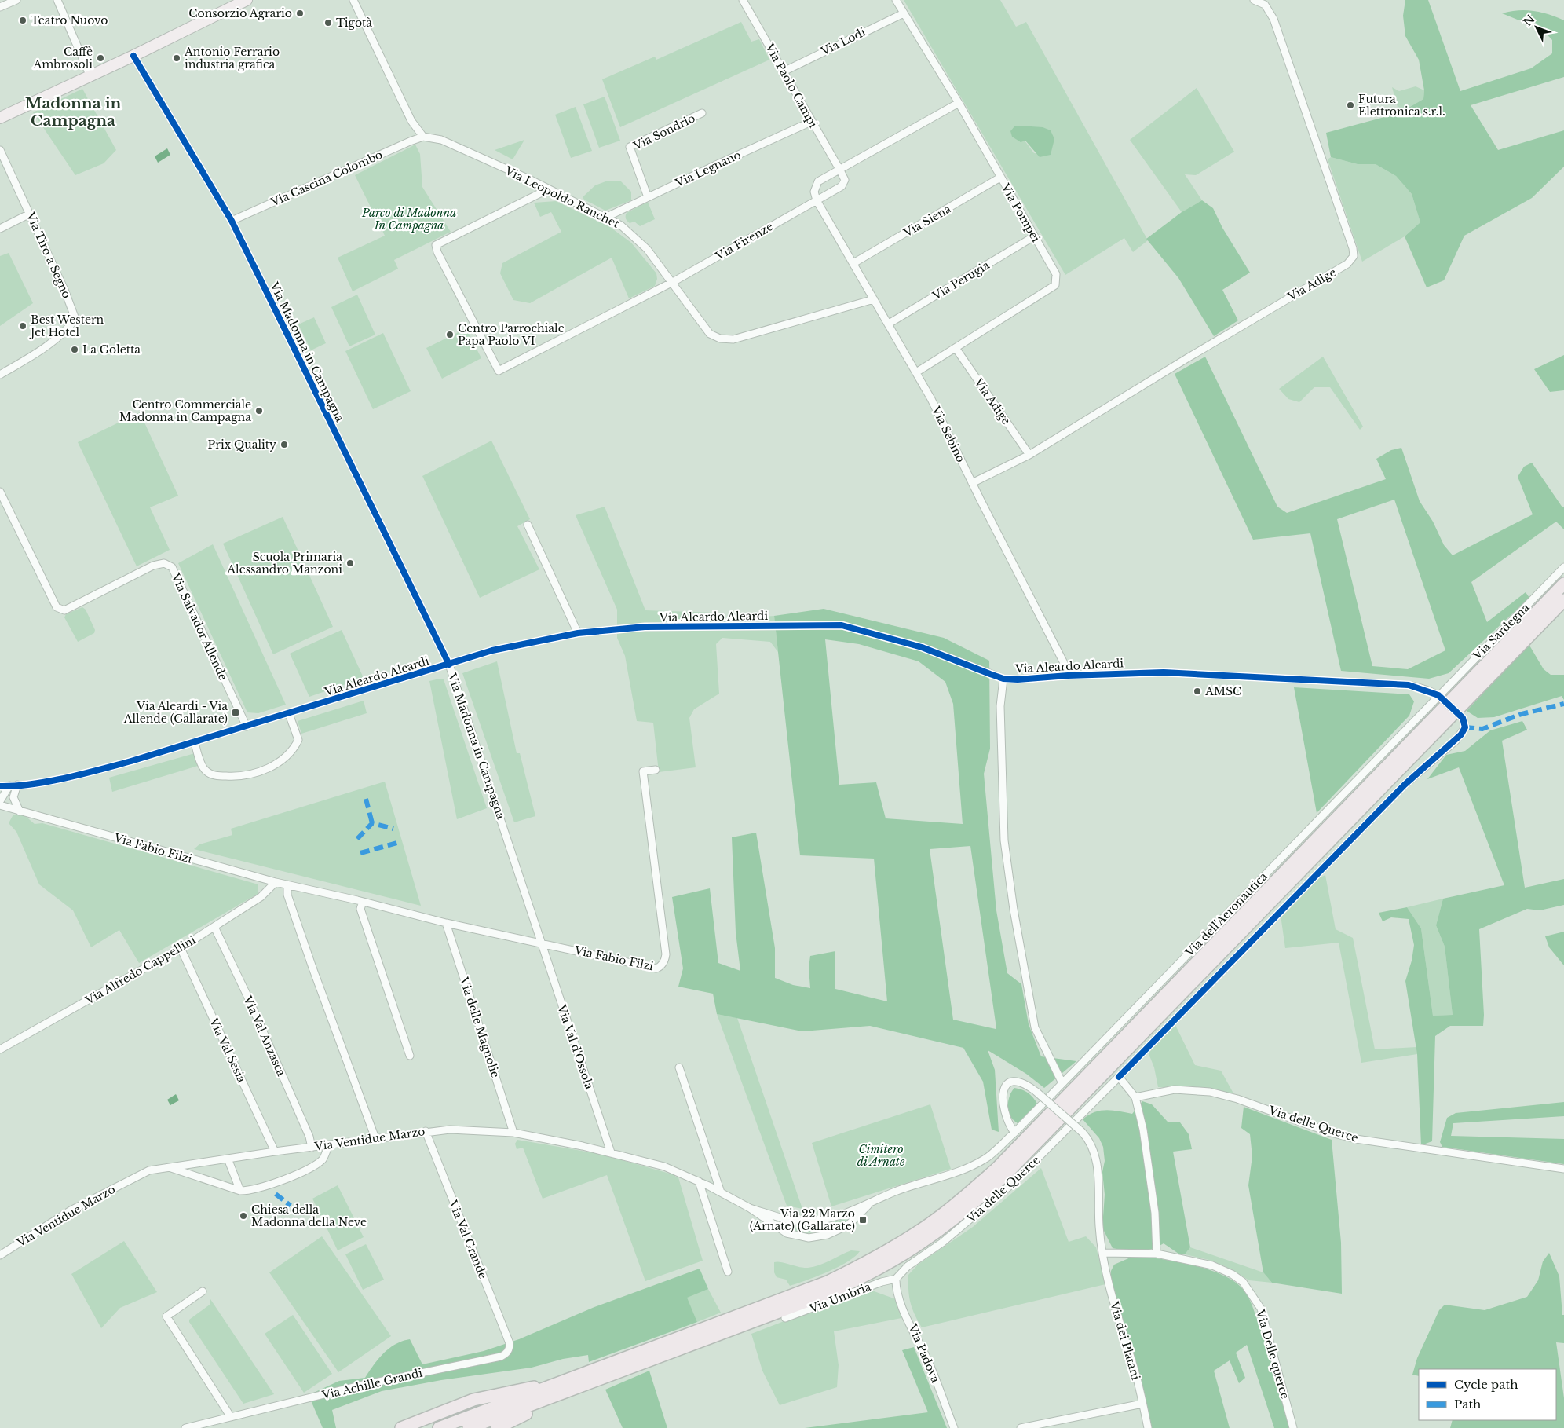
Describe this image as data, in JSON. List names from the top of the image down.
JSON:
{
  "streets": {
    "street": [
      "Via Lodi",
      "Via Paolo Campi",
      "Via Sondrio",
      "Via Legnano",
      "Via Cascina Colombo",
      "Via Leopoldo Ranchet",
      "Via Pompei",
      "Via Siena",
      "Via Firenze",
      "Via Tiro a Segno",
      "Via Perugia",
      "Via Adige",
      "Via Madonna in Campagna",
      "Via Sebino",
      "Via Aleardo Aleardi",
      "Via Salvador Allende",
      "Via Sardegna",
      "Via Fabio Filzi",
      "Via dell'Aeronautica",
      "Via Alfredo Cappellini",
      "Via delle Magnolie",
      "Via Val Anzasca",
      "Via Val d'Ossola",
      "Via Val Sesia",
      "Via delle Querce",
      "Via Ventidue Marzo",
      "Via Val Grande",
      "Via Umbria",
      "Via dei Platani",
      "Via Padova",
      "Via Delle querce",
      "Via Achille Grandi"
    ]
  },
  "crossings": [
    ["Via Lodi", "Via Paolo Campi"],
    ["Via Lodi", "Via Pompei"],
    ["Via Paolo Campi", "Via Legnano"],
    ["Via Paolo Campi", "Via Firenze"],
    ["Via Sondrio", "Via Legnano"],
    ["Via Legnano", "Via Leopoldo Ranchet"],
    ["Via Cascina Colombo", "Via Leopoldo Ranchet"],
    ["Via Cascina Colombo", "Via Madonna in Campagna"],
    ["Via Leopoldo Ranchet", "Via Firenze"],
    ["Via Leopoldo Ranchet", "Via Sebino"],
    ["Via Pompei", "Via Siena"],
    ["Via Pompei", "Via Perugia"],
    ["Via Pompei", "Via Adige"],
    ["Via Pompei", "Via Sebino"],
    ["Via Siena", "Via Sebino"],
    ["Via Firenze", "Via Sebino"],
    ["Via Perugia", "Via Sebino"],
    ["Via Adige", "Via Sebino"],
    ["Via Madonna in Campagna", "Via Aleardo Aleardi"],
    ["Via Madonna in Campagna", "Via Fabio Filzi"],
    ["Via Madonna in Campagna", "Via Val d'Ossola"],
    ["Via Sebino", "Via Aleardo Aleardi"],
    ["Via Aleardo Aleardi", "Via Salvador Allende"],
    ["Via Aleardo Aleardi", "Via Sardegna"],
    ["Via Aleardo Aleardi", "Via dell'Aeronautica"],
    ["Via Aleardo Aleardi", "Via delle Querce"],
    ["Via Sardegna", "Via dell'Aeronautica"],
    ["Via Sardegna", "Via delle Querce"],
    ["Via Fabio Filzi", "Via Alfredo Cappellini"],
    ["Via Fabio Filzi", "Via delle Magnolie"],
    ["Via Fabio Filzi", "Via Val d'Ossola"],
    ["Via dell'Aeronautica", "Via delle Querce"],
    ["Via dell'Aeronautica", "Via Ventidue Marzo"],
    ["Via dell'Aeronautica", "Via dei Platani"],
    ["Via Alfredo Cappellini", "Via Val Anzasca"],
    ["Via Alfredo Cappellini", "Via Val Sesia"],
    ["Via delle Magnolie", "Via Ventidue Marzo"],
    ["Via Val Anzasca", "Via Ventidue Marzo"],
    ["Via Val d'Ossola", "Via Ventidue Marzo"],
    ["Via Val Sesia", "Via Ventidue Marzo"],
    ["Via delle Querce", "Via Umbria"],
    ["Via delle Querce", "Via Padova"],
    ["Via Ventidue Marzo", "Via Val Grande"],
    ["Via Ventidue Marzo", "Via dei Platani"],
    ["Via Val Grande", "Via Achille Grandi"],
    ["Via Umbria", "Via Padova"]
  ],
  "districts": ["Madonna in Campagna"],
  "parks": ["Parco di Madonna In Campagna", "Cimitero di Arnate"],
  "places": {
    "other": [
      "Consorzio Agrario",
      "Teatro Nuovo",
      "Tigotà",
      "Caffè Ambrosoli",
      "Antonio Ferrario industria grafica",
      "Futura Elettronica s.r.l.",
      "Best Western Jet Hotel",
      "Centro Parrochiale Papa Paolo VI",
      "La Goletta",
      "Centro Commerciale Madonna in Campagna",
      "Prix Quality",
      "Scuola Primaria Alessandro Manzoni",
      "AMSC",
      "Chiesa della Madonna della Neve"
    ],
    "transit": ["Via Aleardi - Via Allende (Gallarate)", "Via 22 Marzo (Arnate) (Gallarate)"]
  },
  "legend": ["Cycle path", "Path"],
  "north": "top left"
}
